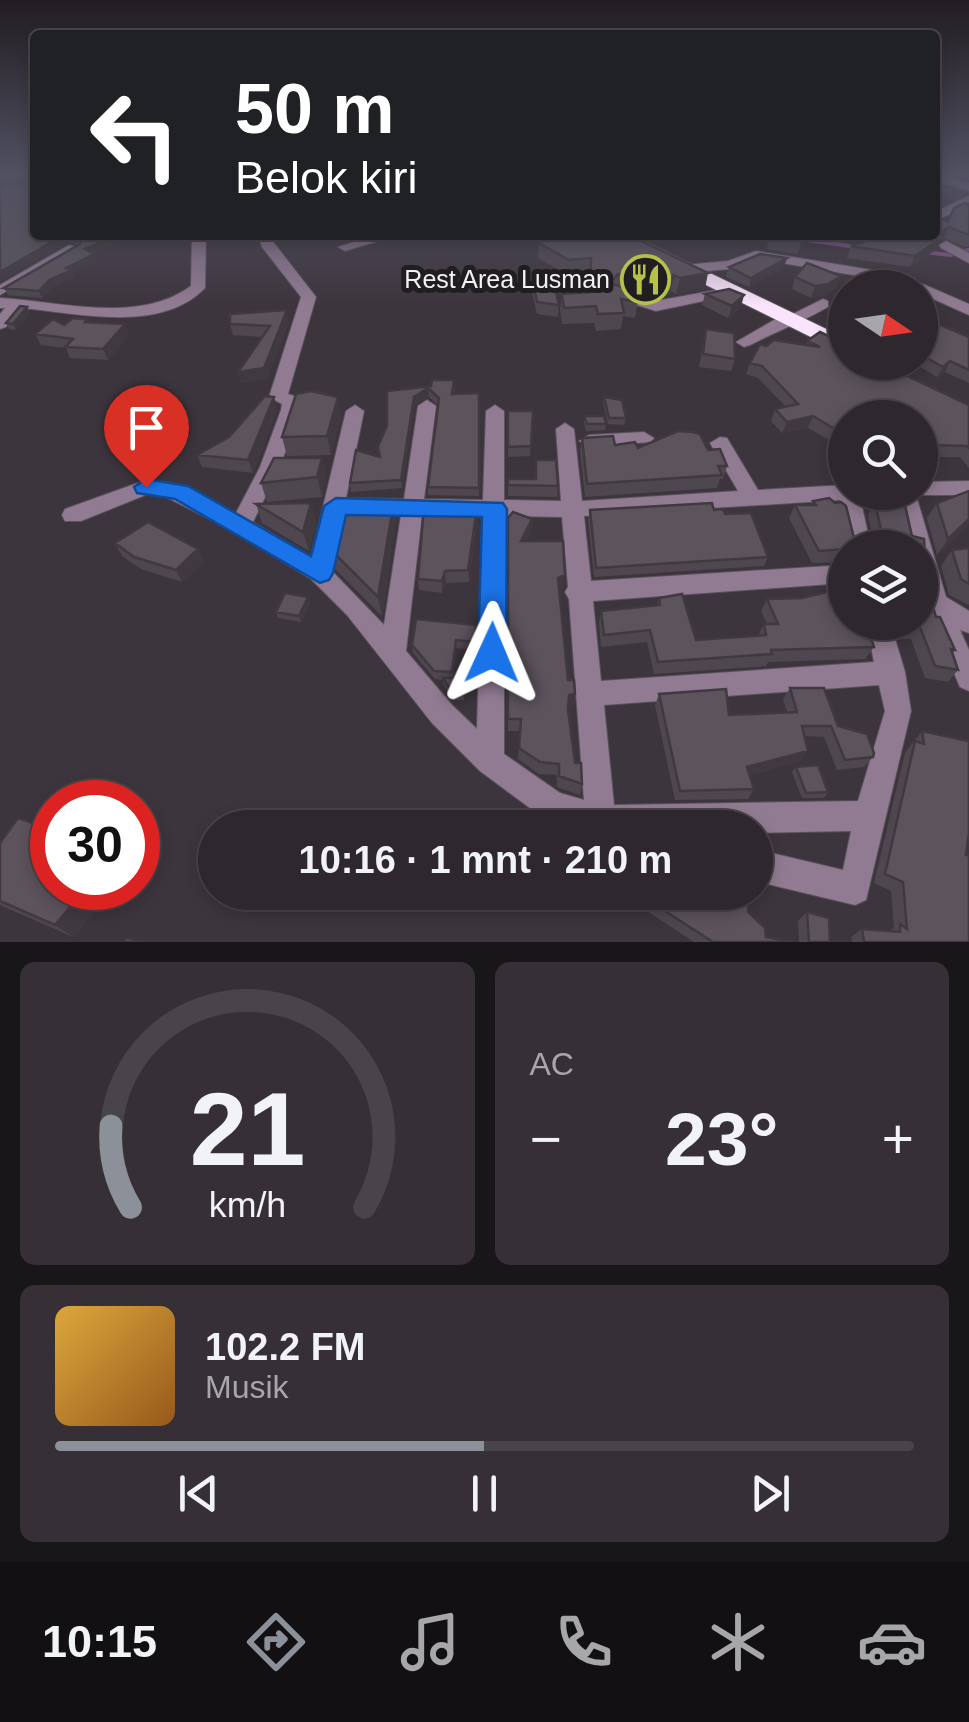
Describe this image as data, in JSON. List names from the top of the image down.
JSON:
{
  "places": {
    "restaurant": ["Rest Area Lusman"]
  },
  "north": "right",
  "page": {
    "turn": ["50 m", "Belok kiri"],
    "limit": "30",
    "trip": "10:16 · 1 mnt · 210 m",
    "tile": "AC",
    "heat": ["−", "23°", "+"],
    "song": ["102.2 FM", "Musik"],
    "tabs": "10:15",
    "gauge": ["21", "km/h"]
  }
}
